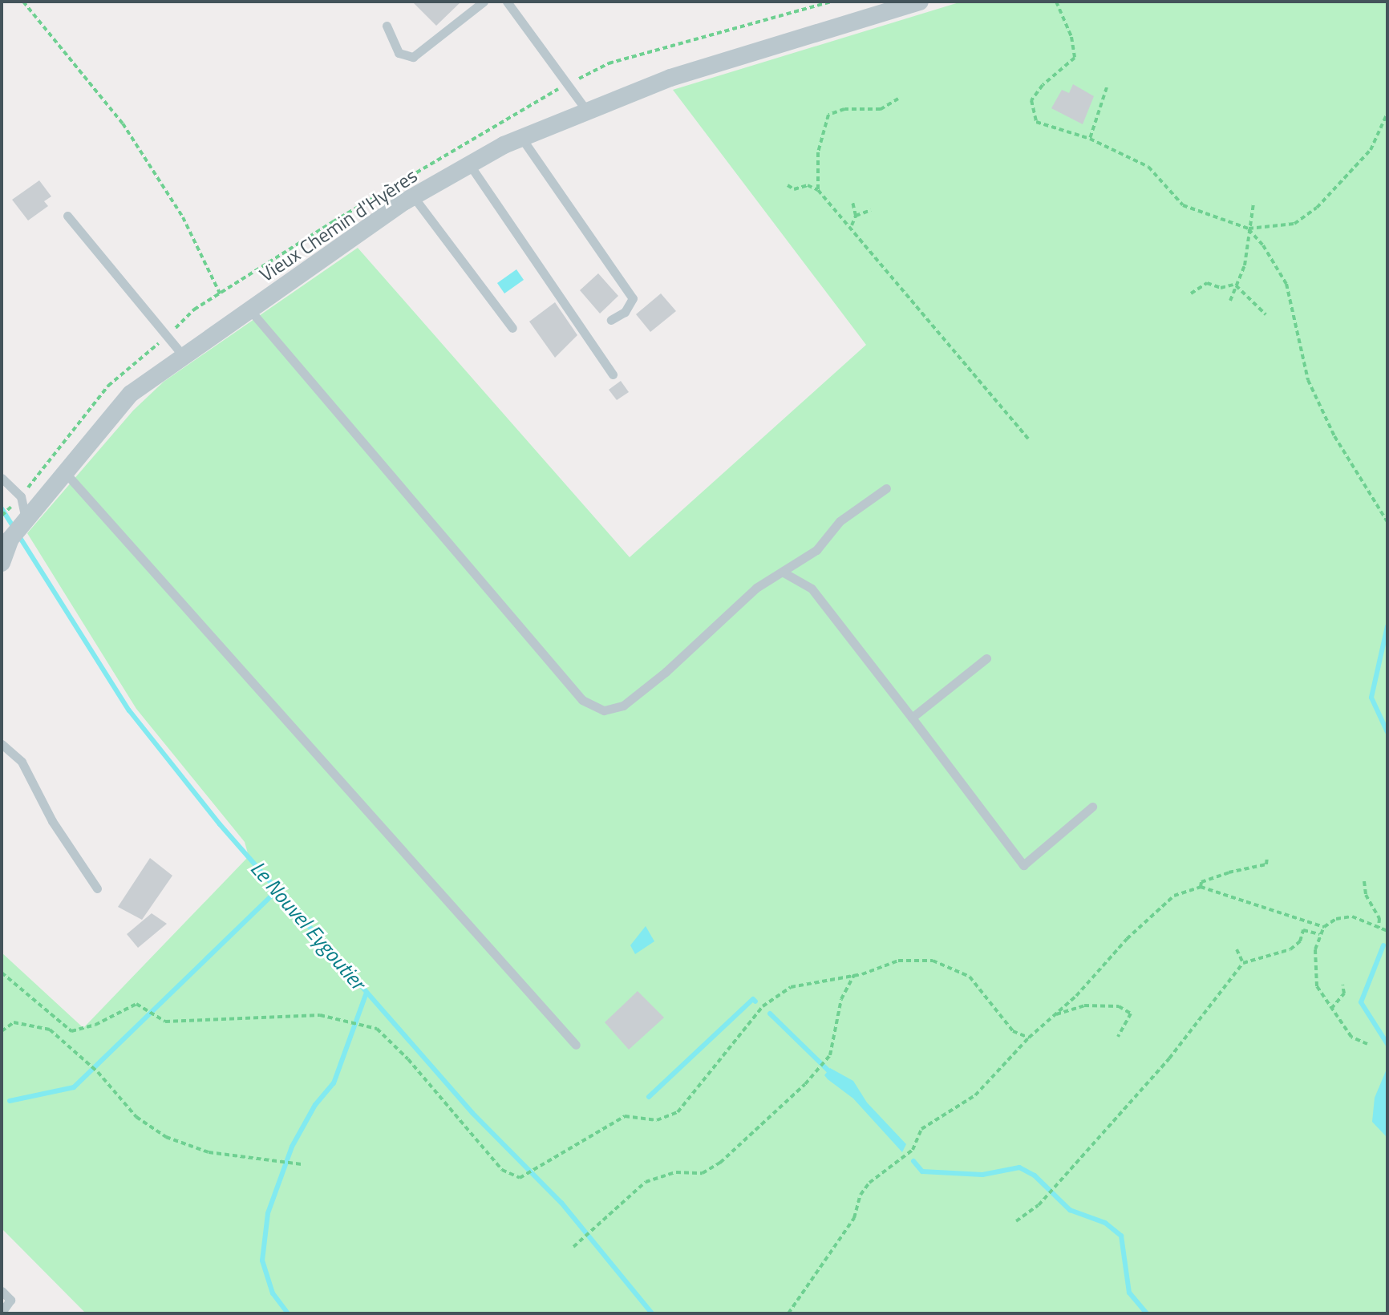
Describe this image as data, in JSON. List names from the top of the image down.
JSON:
{
  "streets": {
    "street": ["Vieux Chemin d'Hyères"]
  },
  "water": ["Le Nouvel Eygoutier"]
}
